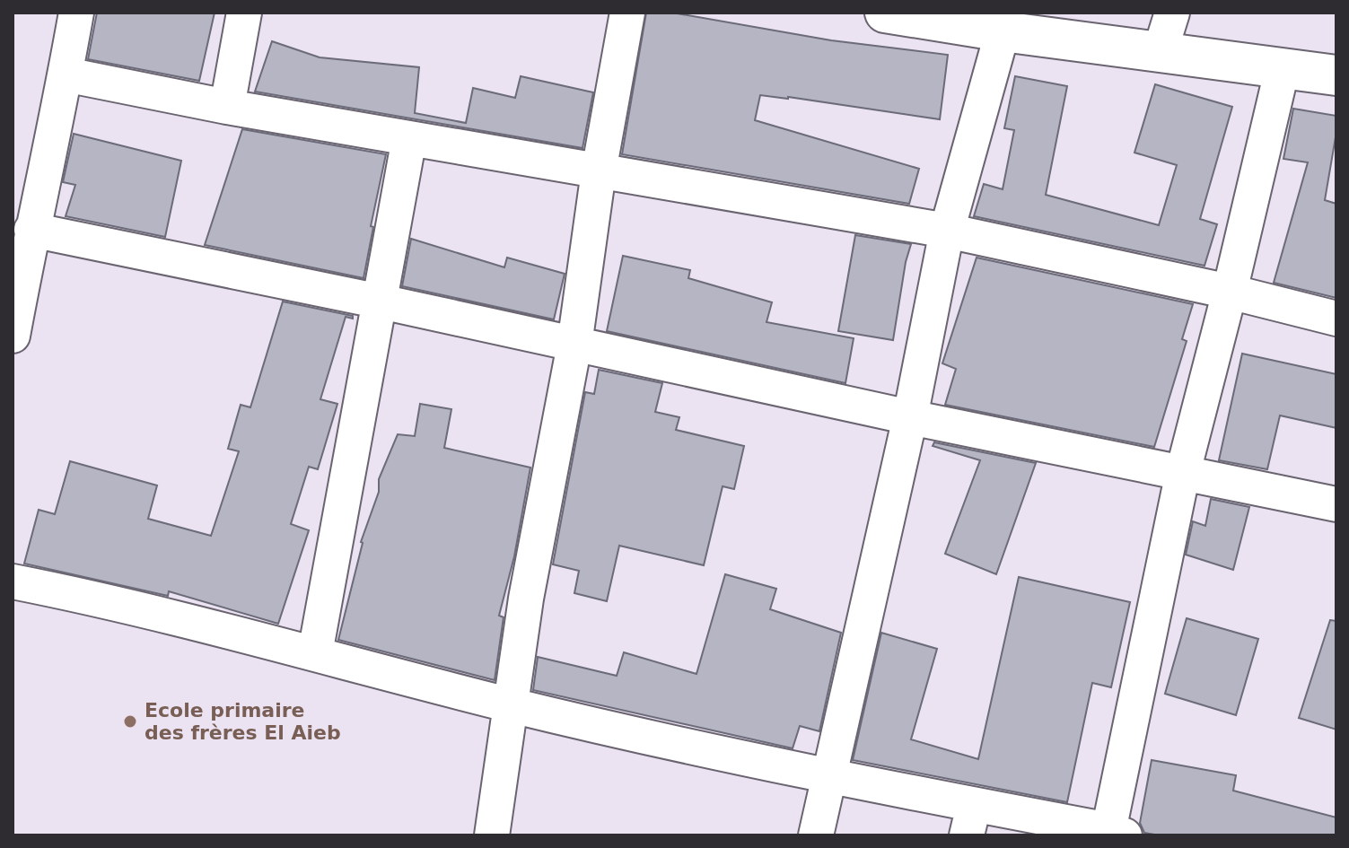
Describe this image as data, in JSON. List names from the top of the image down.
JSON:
{
  "places": ["Ecole primaire des frères El Aieb"]
}
